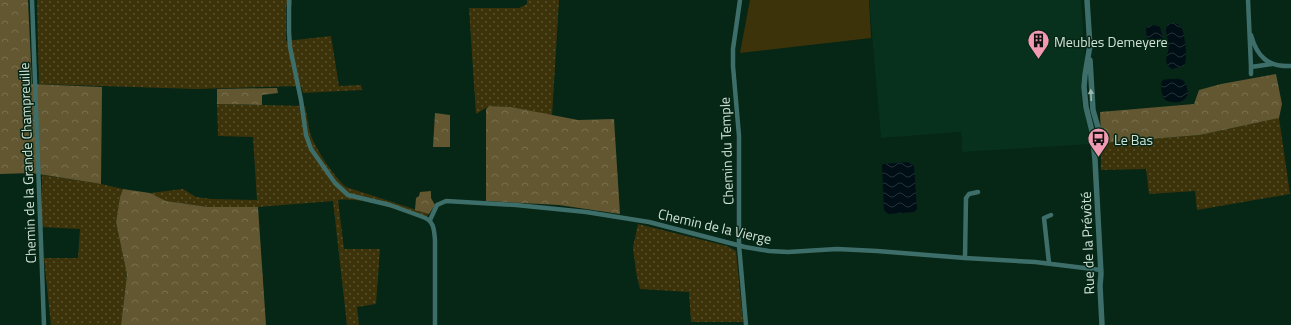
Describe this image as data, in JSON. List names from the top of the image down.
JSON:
{
  "streets": {
    "street": [
      "Chemin du Temple",
      "Chemin de la Grande Champreuille",
      "Chemin de la Vierge",
      "Rue de la Prévôté"
    ]
  },
  "crossings": [
    ["Chemin du Temple", "Chemin de la Vierge"],
    ["Chemin de la Vierge", "Rue de la Prévôté"]
  ],
  "places": {
    "building": ["Meubles Demeyere"],
    "bus stop": ["Le Bas"]
  }
}
